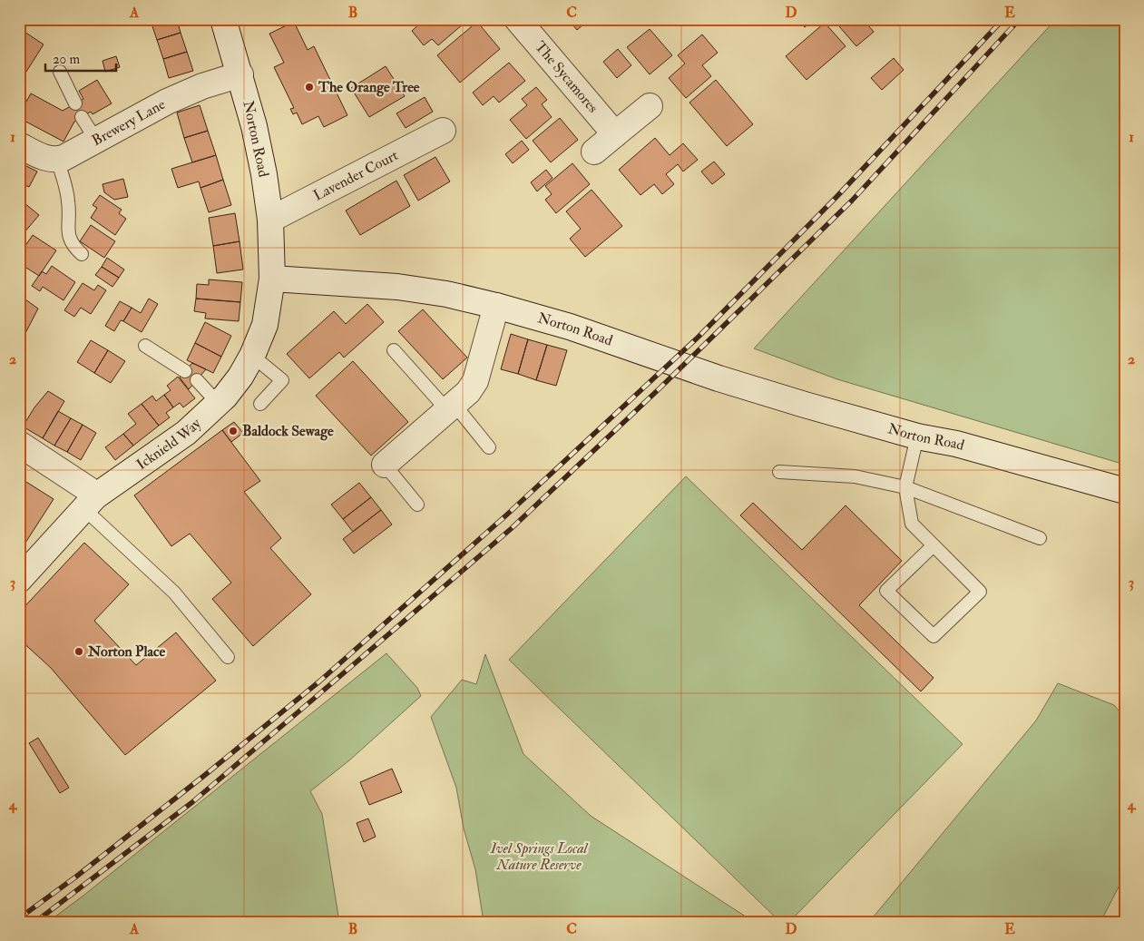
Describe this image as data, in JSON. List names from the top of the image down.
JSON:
{
  "streets": {
    "street": [
      "The Sycamores",
      "Brewery Lane",
      "Norton Road",
      "Lavender Court",
      "Icknield Way"
    ]
  },
  "crossings": [
    ["Brewery Lane", "Norton Road"],
    ["Norton Road", "Lavender Court"],
    ["Norton Road", "Icknield Way"]
  ],
  "parks": ["Ivel Springs Local Nature Reserve"],
  "places": ["The Orange Tree", "Baldock Sewage", "Norton Place"],
  "scale_bar": "20 m",
  "grid": {
    "columns": [
      "A",
      "B",
      "C",
      "D",
      "E"
    ],
    "rows": [
      "1",
      "2",
      "3",
      "4"
    ]
  }
}
